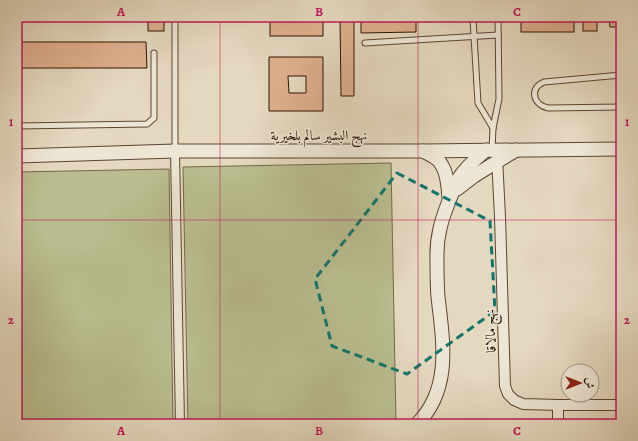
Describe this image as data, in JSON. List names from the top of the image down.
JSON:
{
  "streets": {
    "street": ["نهج البشير سالم بلخيرية", "نهج مالاقا"]
  },
  "crossings": [
    ["نهج البشير سالم بلخيرية", "نهج مالاقا"]
  ],
  "north": "right",
  "grid": {
    "columns": ["A", "B", "C"],
    "rows": ["1", "2"]
  }
}
